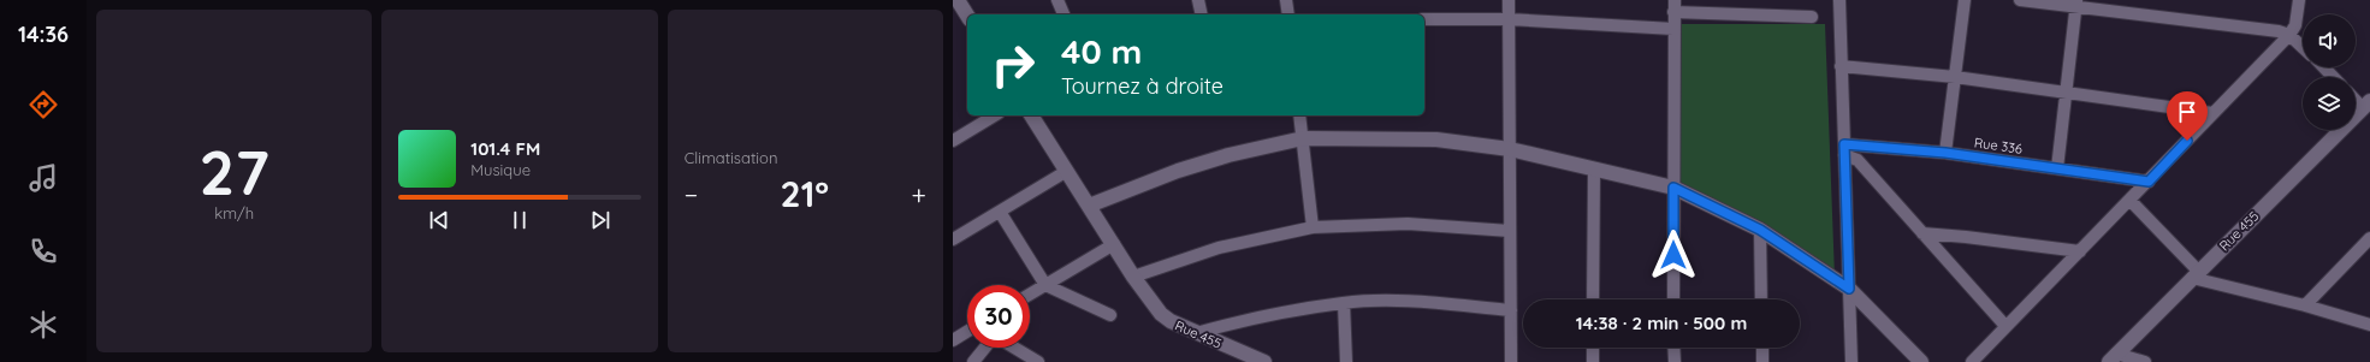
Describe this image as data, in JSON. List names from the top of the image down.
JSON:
{
  "streets": {
    "street": ["Rue 336", "Rue 455"]
  },
  "page": {
    "tabs": "14:36",
    "tile": [
      ["27", "km/h"],
      "Climatisation"
    ],
    "turn": ["40 m", "Tournez à droite"],
    "song": ["101.4 FM", "Musique"],
    "heat": ["−", "21°", "+"],
    "limit": "30",
    "trip": "14:38 · 2 min · 500 m"
  }
}
